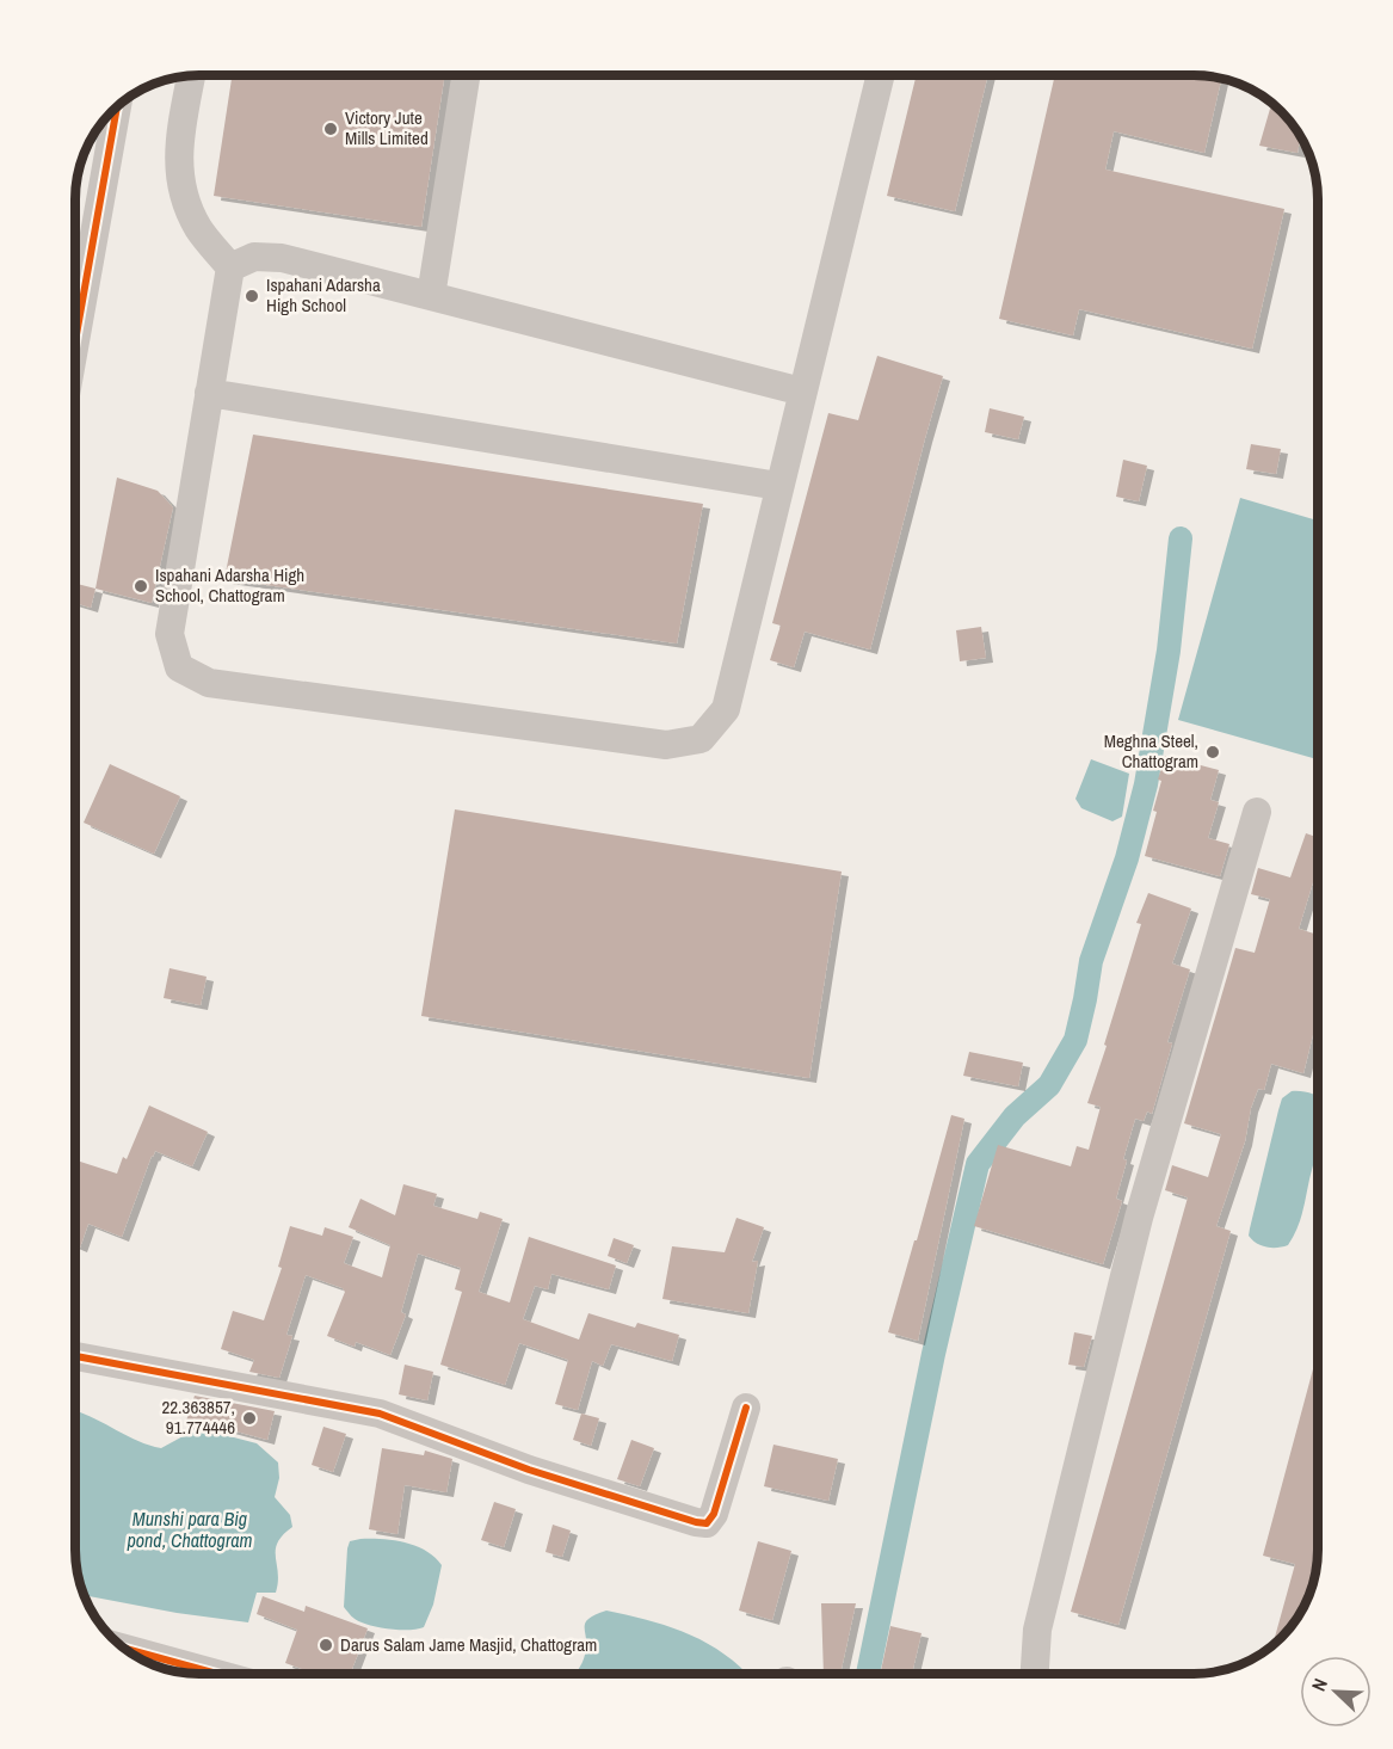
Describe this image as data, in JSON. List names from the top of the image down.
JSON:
{
  "water": ["Munshi para Big pond, Chattogram"],
  "places": [
    "Victory Jute Mills Limited",
    "Ispahani Adarsha High School",
    "Ispahani Adarsha High School, Chattogram",
    "Meghna Steel, Chattogram",
    "22.363857, 91.774446",
    "Darus Salam Jame Masjid, Chattogram"
  ],
  "north": "top left"
}
